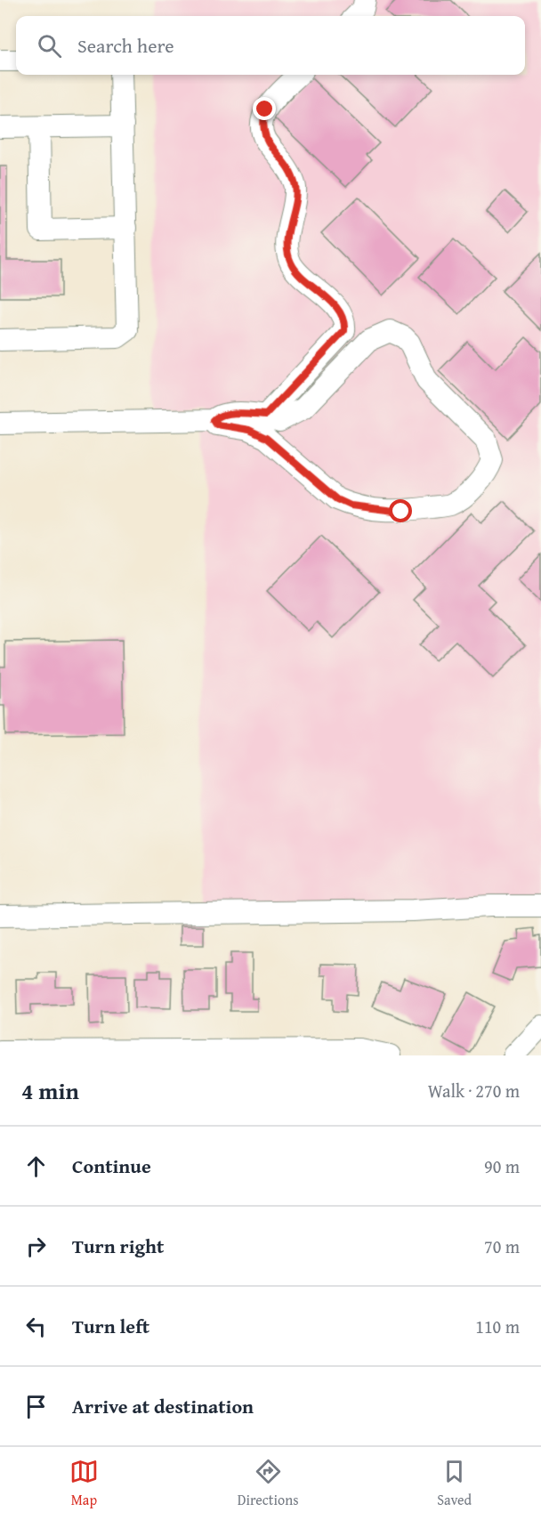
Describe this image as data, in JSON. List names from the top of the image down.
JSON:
{
  "page": {
    "search": "Search here",
    "heading": ["4 min", "Walk · 270 m"],
    "list": [
      ["Continue", "90 m"],
      ["Turn right", "70 m"],
      ["Turn left", "110 m"],
      "Arrive at destination"
    ],
    "nav": ["Map", "Directions", "Saved"]
  }
}
